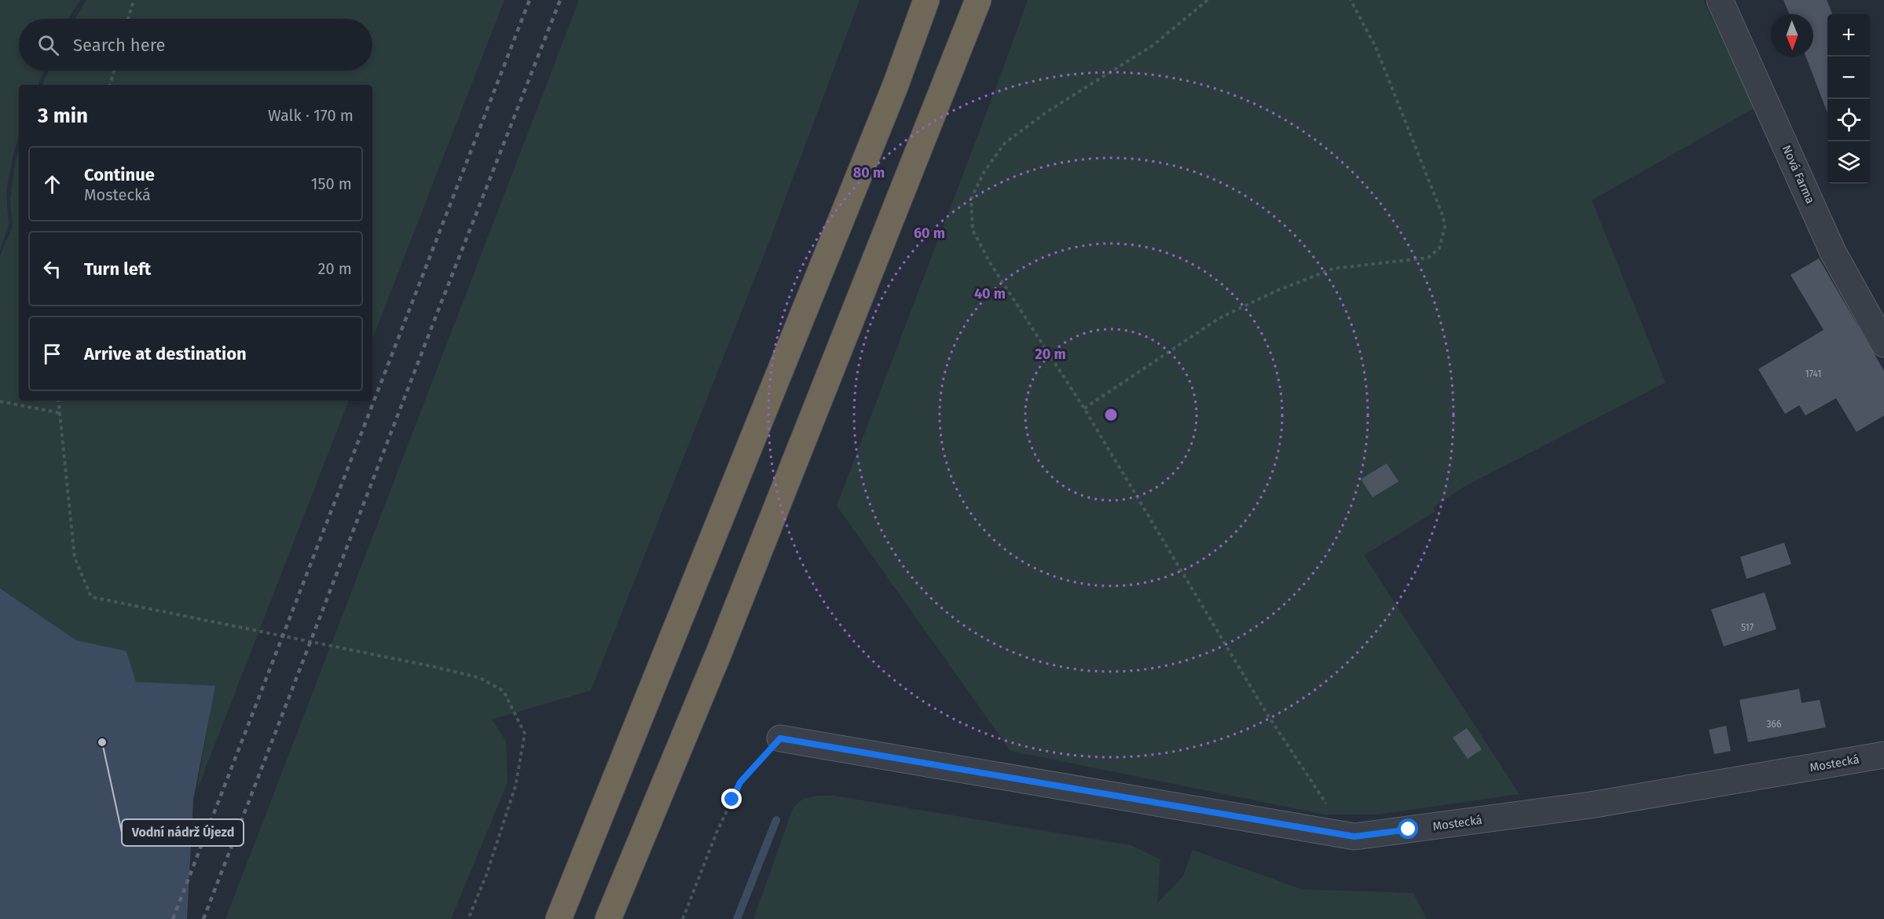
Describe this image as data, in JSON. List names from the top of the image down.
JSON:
{
  "streets": {
    "street": ["Nová Farma", "Mostecká"]
  },
  "places": ["Vodní nádrž Újezd"],
  "house_numbers": ["1741", "517", "366"],
  "north": "bottom",
  "page": {
    "map_buttons": ["+", "−"],
    "search": "Search here",
    "heading": ["3 min", "Walk · 170 m"],
    "list": [
      ["Continue", "Mostecká", "150 m"],
      ["Turn left", "20 m"],
      "Arrive at destination"
    ]
  },
  "rings": [
    "80 m",
    "60 m",
    "40 m",
    "20 m"
  ]
}
